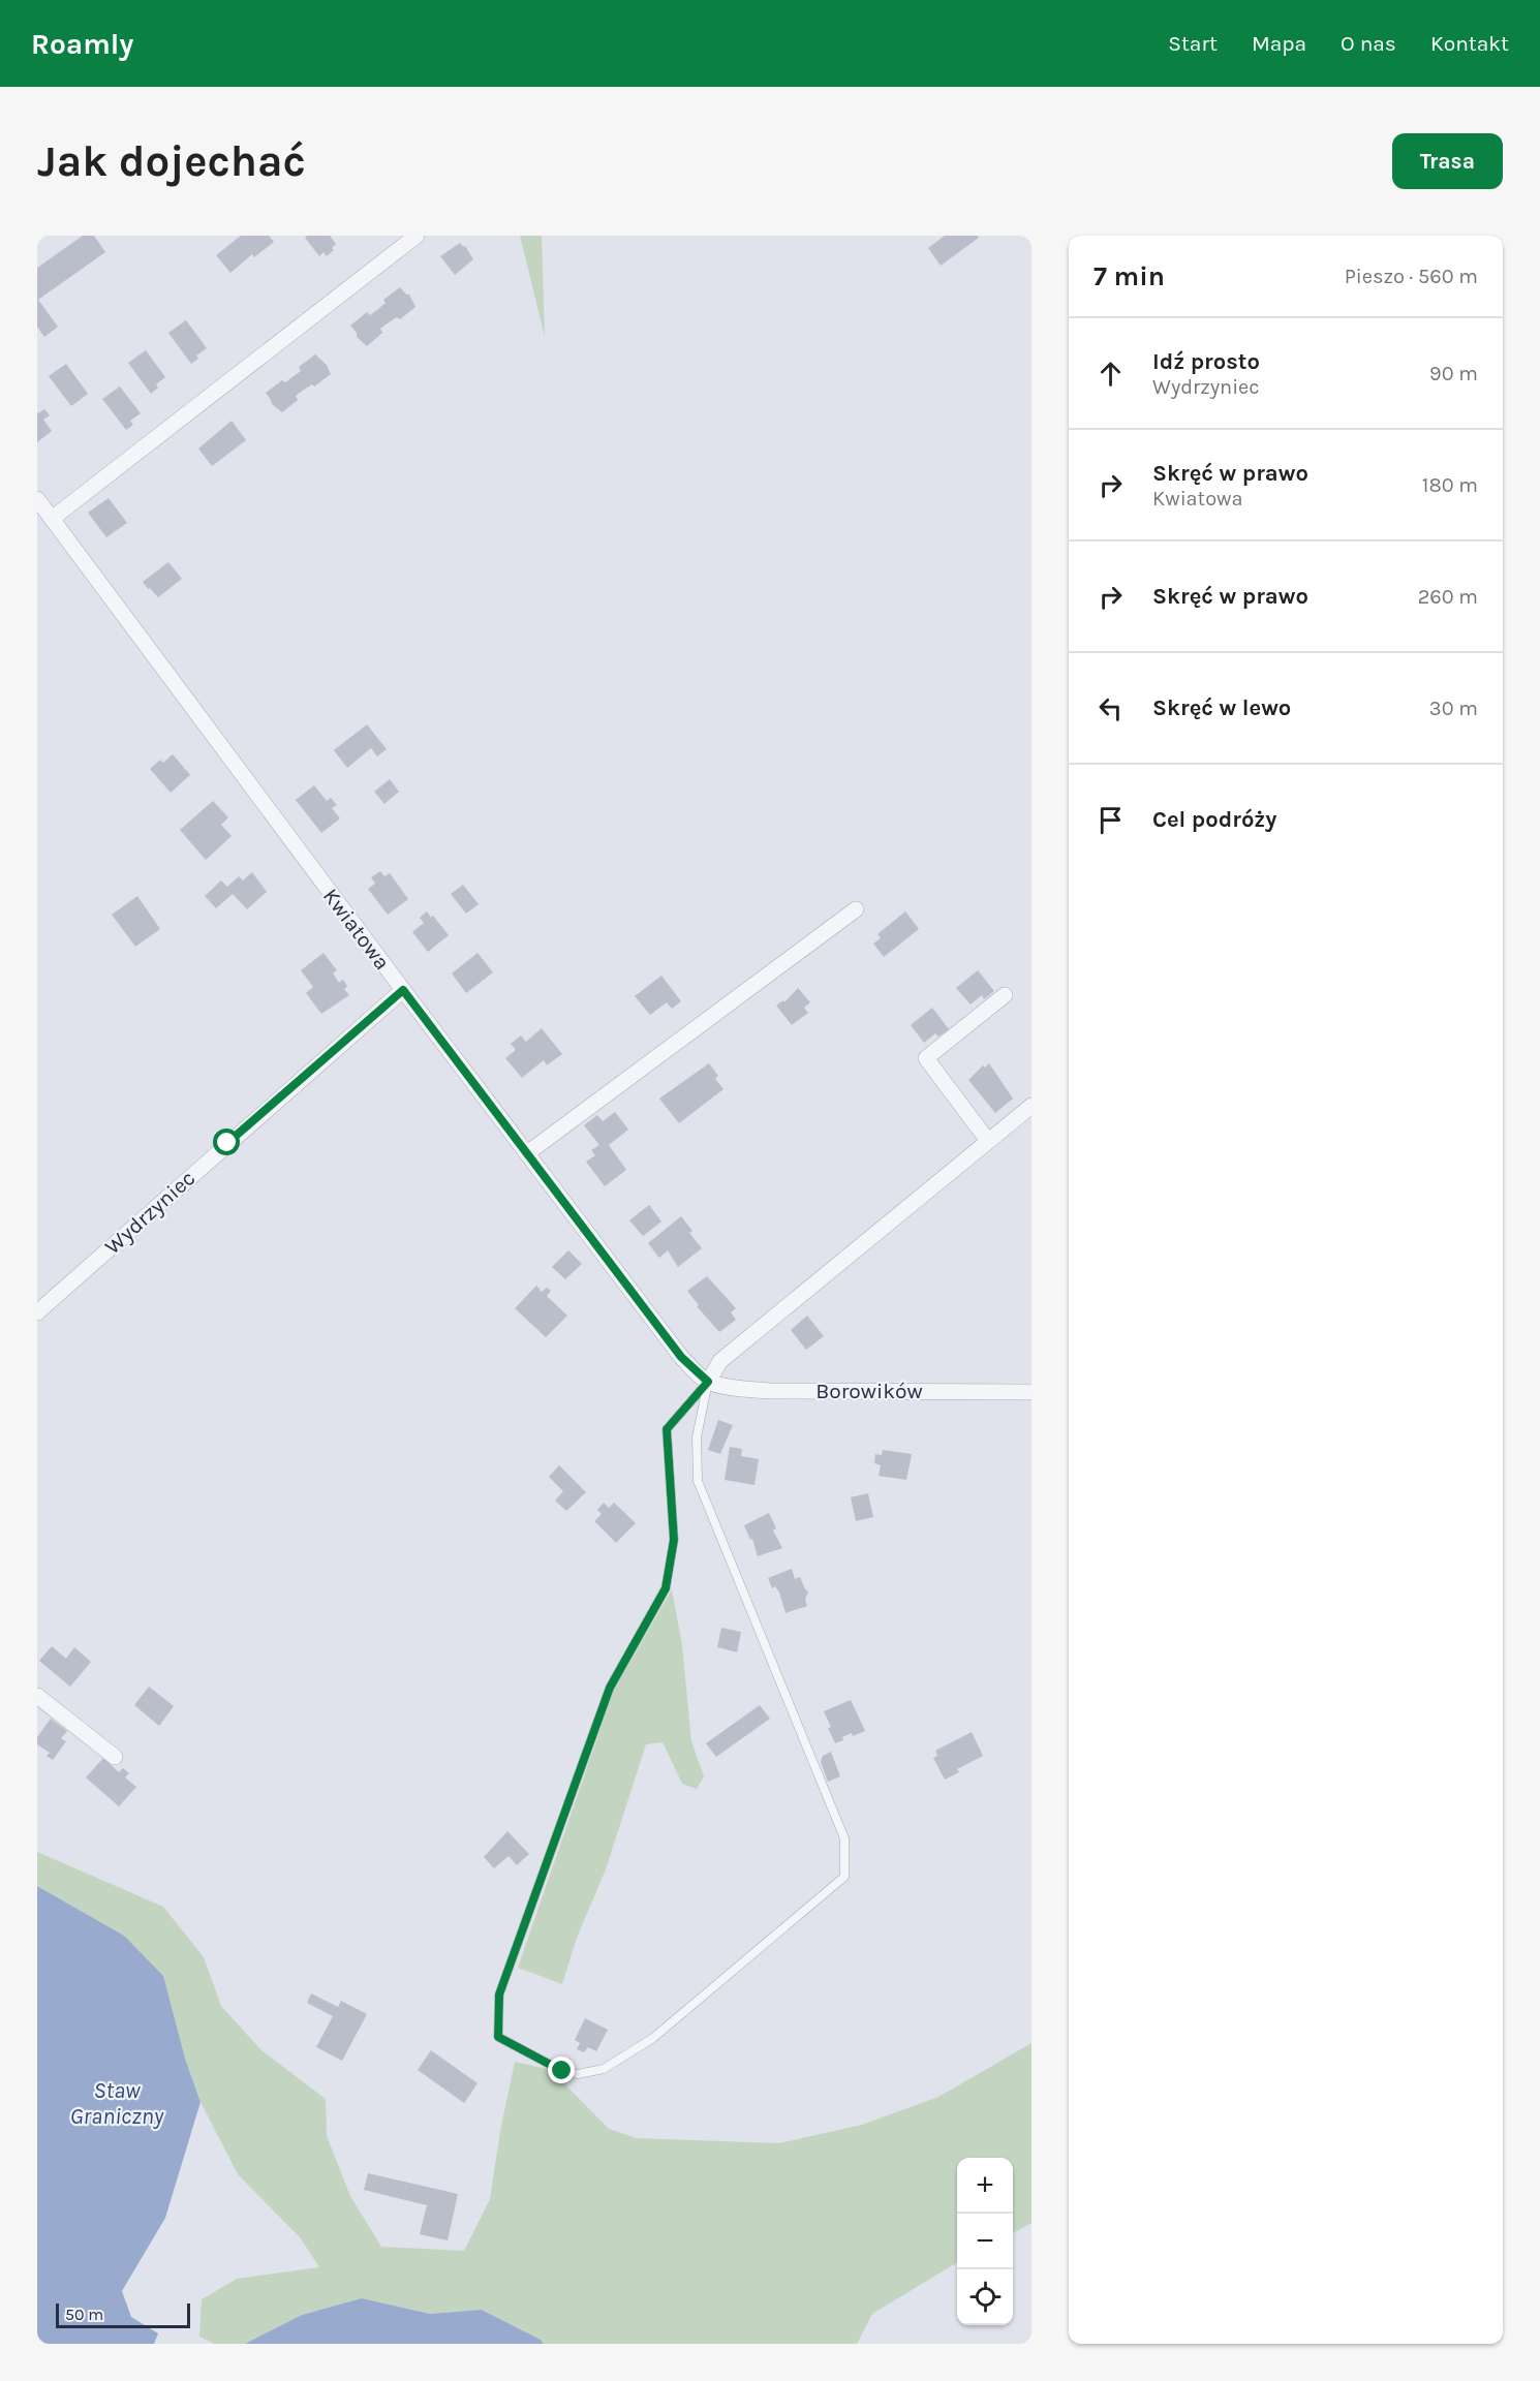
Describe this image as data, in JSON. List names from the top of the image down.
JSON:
{
  "streets": {
    "street": ["Kwiatowa", "Wydrzyniec", "Borowików"]
  },
  "crossings": [
    ["Kwiatowa", "Wydrzyniec"],
    ["Kwiatowa", "Borowików"]
  ],
  "water": ["Staw Graniczny"],
  "scale_bar": "50 m",
  "page": {
    "header": "Roamly",
    "nav": [
      "Start",
      "Mapa",
      "O nas",
      "Kontakt"
    ],
    "buttons": "Trasa",
    "title": "Jak dojechać",
    "heading": ["7 min", "Pieszo · 560 m"],
    "list": [
      ["Idź prosto", "Wydrzyniec", "90 m"],
      ["Skręć w prawo", "Kwiatowa", "180 m"],
      ["Skręć w prawo", "260 m"],
      ["Skręć w lewo", "30 m"],
      "Cel podróży"
    ],
    "map_buttons": ["+", "−"],
    "scale": "50 m"
  }
}
